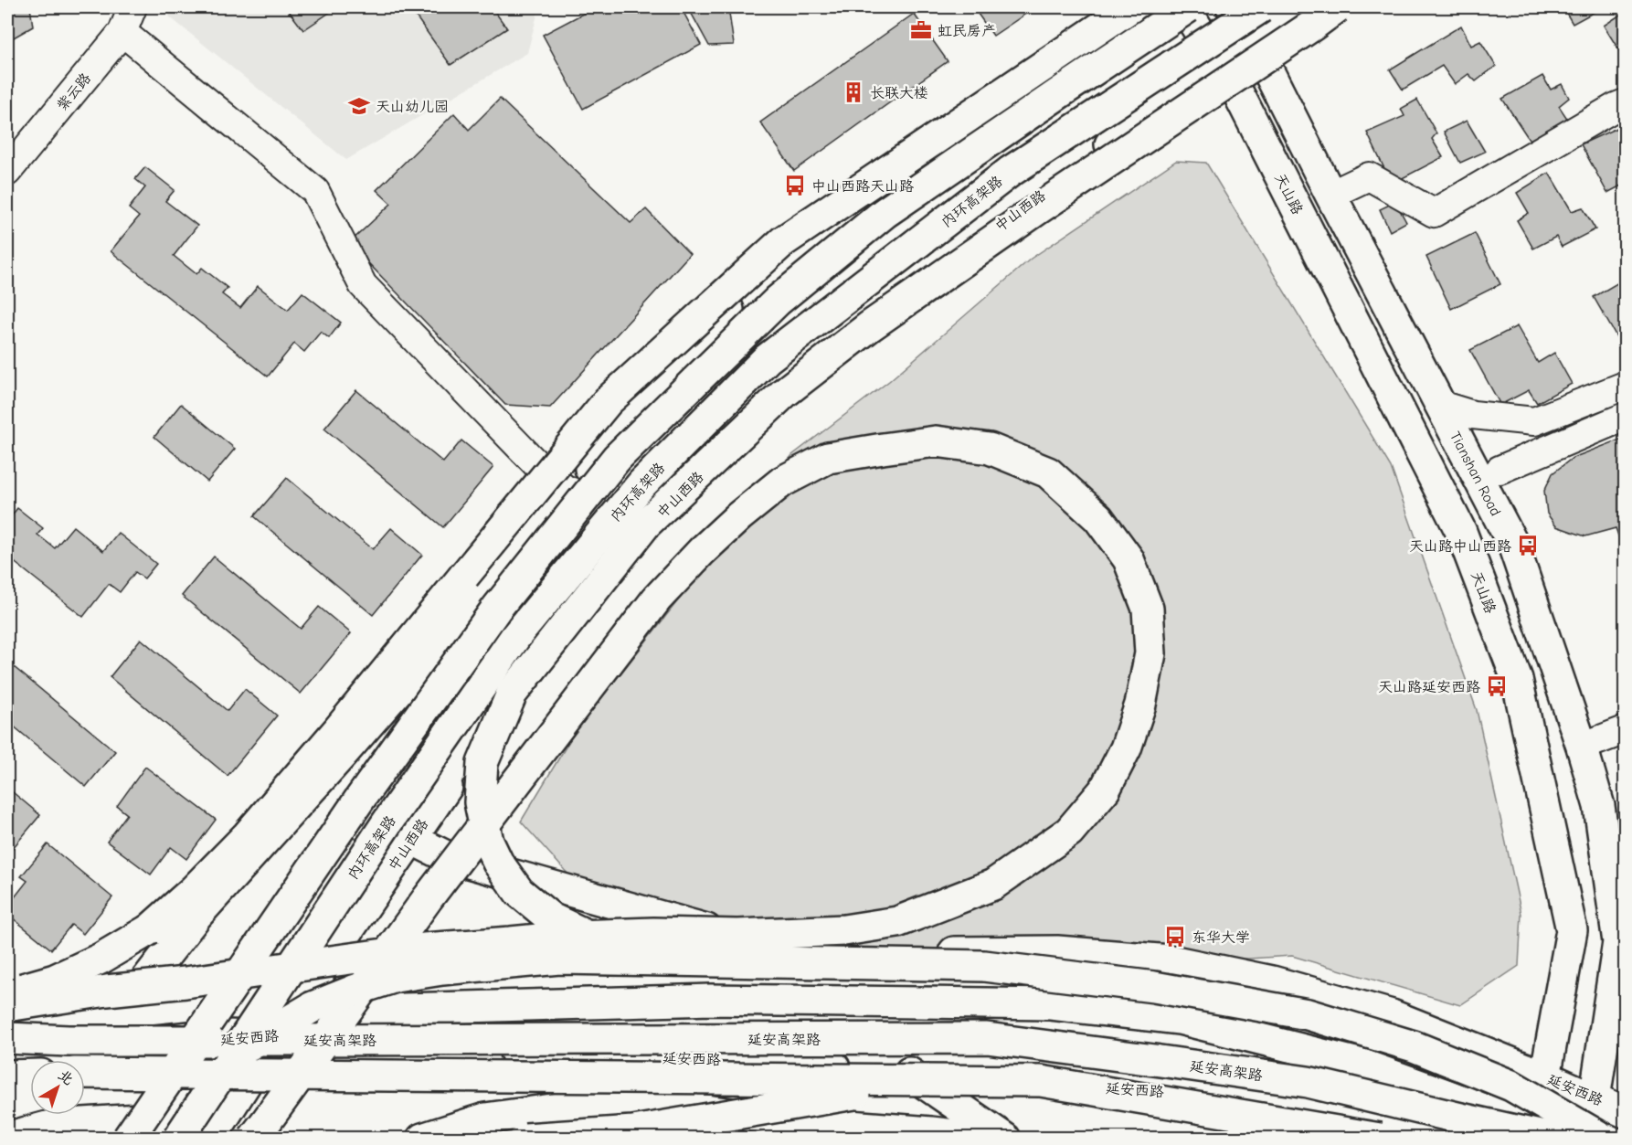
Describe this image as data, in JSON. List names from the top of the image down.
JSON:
{
  "streets": {
    "main road": [
      "天山路",
      "内环高架路",
      "中山西路",
      "Tianshan Road",
      "延安西路",
      "延安高架路"
    ],
    "street": ["紫云路"]
  },
  "crossings": [
    ["天山路", "中山西路"],
    ["天山路", "延安西路"],
    ["天山路", "延安高架路"],
    ["中山西路", "Tianshan Road"],
    ["中山西路", "延安西路"],
    ["Tianshan Road", "延安西路"],
    ["延安西路", "延安高架路"]
  ],
  "places": {
    "office": ["虹民房产"],
    "building": ["长联大楼"],
    "school or university": ["天山幼儿园"],
    "bus stop": [
      "中山西路天山路",
      "天山路中山西路",
      "天山路延安西路",
      "东华大学"
    ]
  },
  "north": "top right"
}
